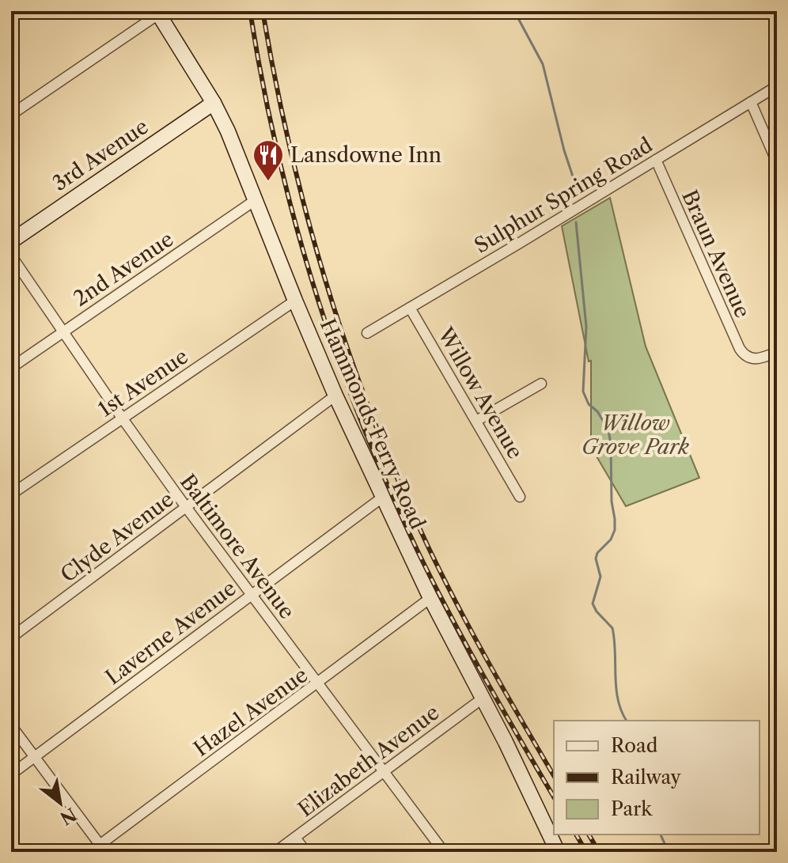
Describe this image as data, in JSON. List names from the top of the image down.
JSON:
{
  "streets": {
    "street": [
      "3rd Avenue",
      "Sulphur Spring Road",
      "Braun Avenue",
      "2nd Avenue",
      "1st Avenue",
      "Willow Avenue",
      "Hammonds Ferry Road",
      "Clyde Avenue",
      "Baltimore Avenue",
      "Laverne Avenue",
      "Hazel Avenue",
      "Elizabeth Avenue"
    ]
  },
  "crossings": [
    ["3rd Avenue", "Hammonds Ferry Road"],
    ["Sulphur Spring Road", "Braun Avenue"],
    ["Sulphur Spring Road", "Willow Avenue"],
    ["2nd Avenue", "Hammonds Ferry Road"],
    ["2nd Avenue", "Baltimore Avenue"],
    ["1st Avenue", "Hammonds Ferry Road"],
    ["1st Avenue", "Baltimore Avenue"],
    ["Hammonds Ferry Road", "Clyde Avenue"],
    ["Hammonds Ferry Road", "Laverne Avenue"],
    ["Hammonds Ferry Road", "Hazel Avenue"],
    ["Hammonds Ferry Road", "Elizabeth Avenue"],
    ["Clyde Avenue", "Baltimore Avenue"],
    ["Baltimore Avenue", "Laverne Avenue"],
    ["Baltimore Avenue", "Hazel Avenue"],
    ["Baltimore Avenue", "Elizabeth Avenue"]
  ],
  "parks": ["Willow Grove Park"],
  "places": {
    "restaurant": ["Lansdowne Inn"]
  },
  "legend": ["Road", "Railway", "Park"],
  "north": "bottom right"
}
